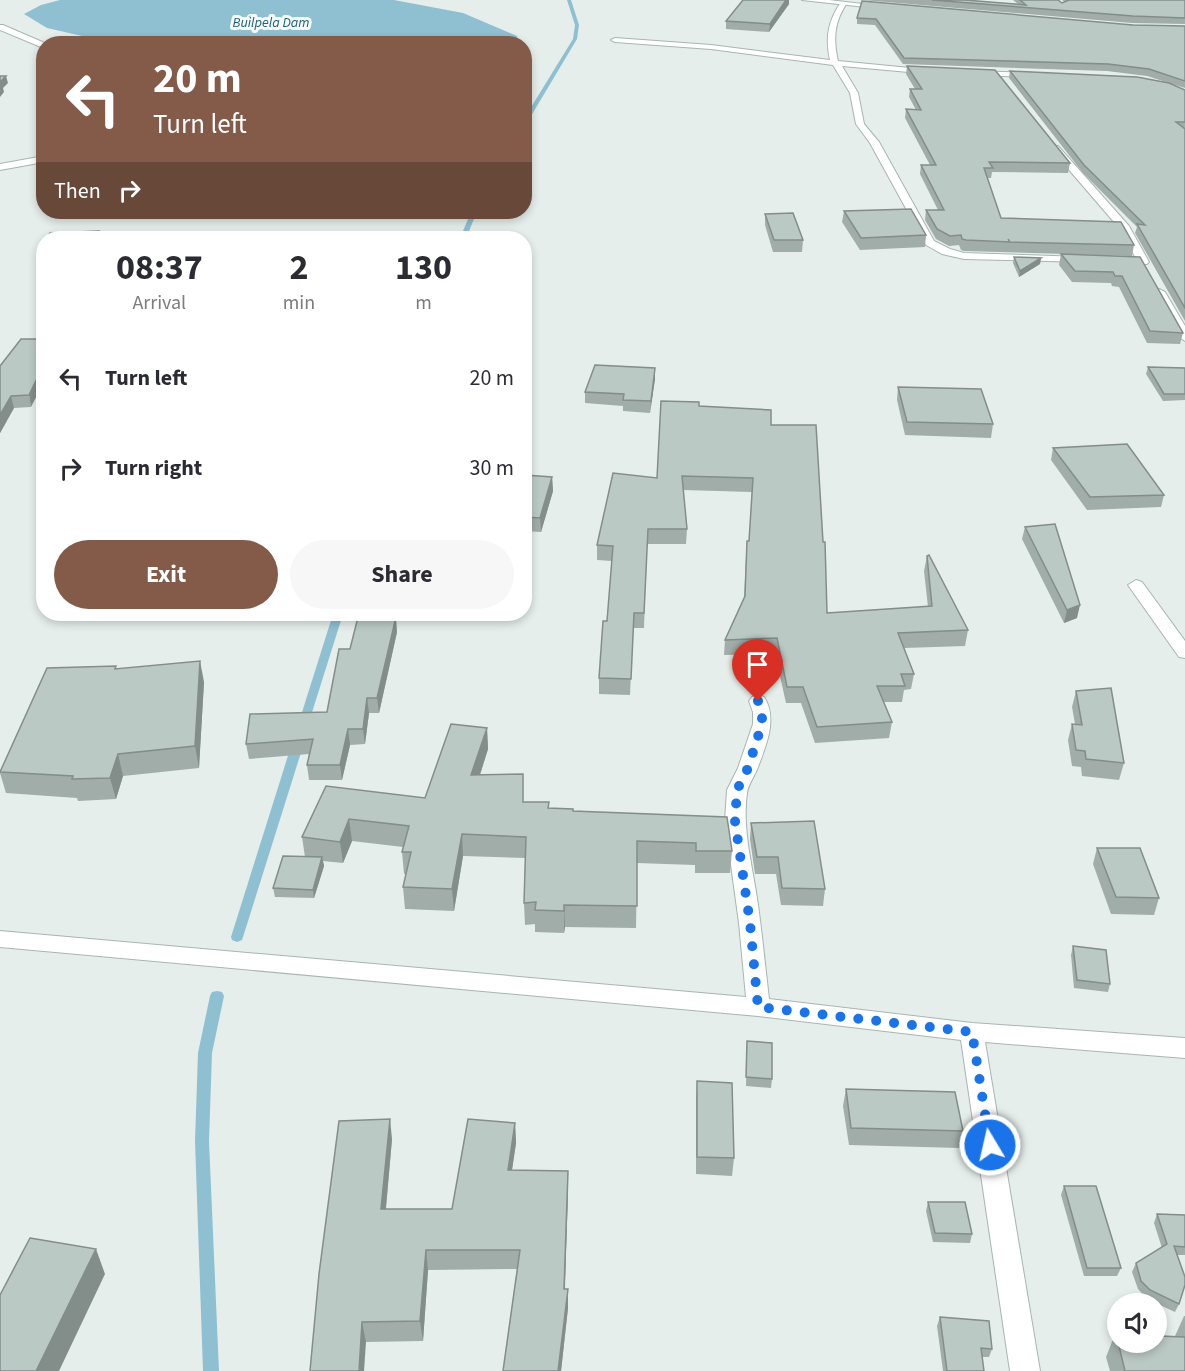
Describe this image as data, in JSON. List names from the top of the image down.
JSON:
{
  "water": ["Builpela Dam"],
  "page": {
    "turn": ["20 m", "Turn left"],
    "then": "Then",
    "eta": [
      "08:37",
      "Arrival",
      "2",
      "min",
      "130",
      "m"
    ],
    "list": [
      {
        "name": "Turn left",
        "value": "20 m"
      },
      {
        "name": "Turn right",
        "value": "30 m"
      }
    ],
    "buttons": ["Exit", "Share"]
  }
}
